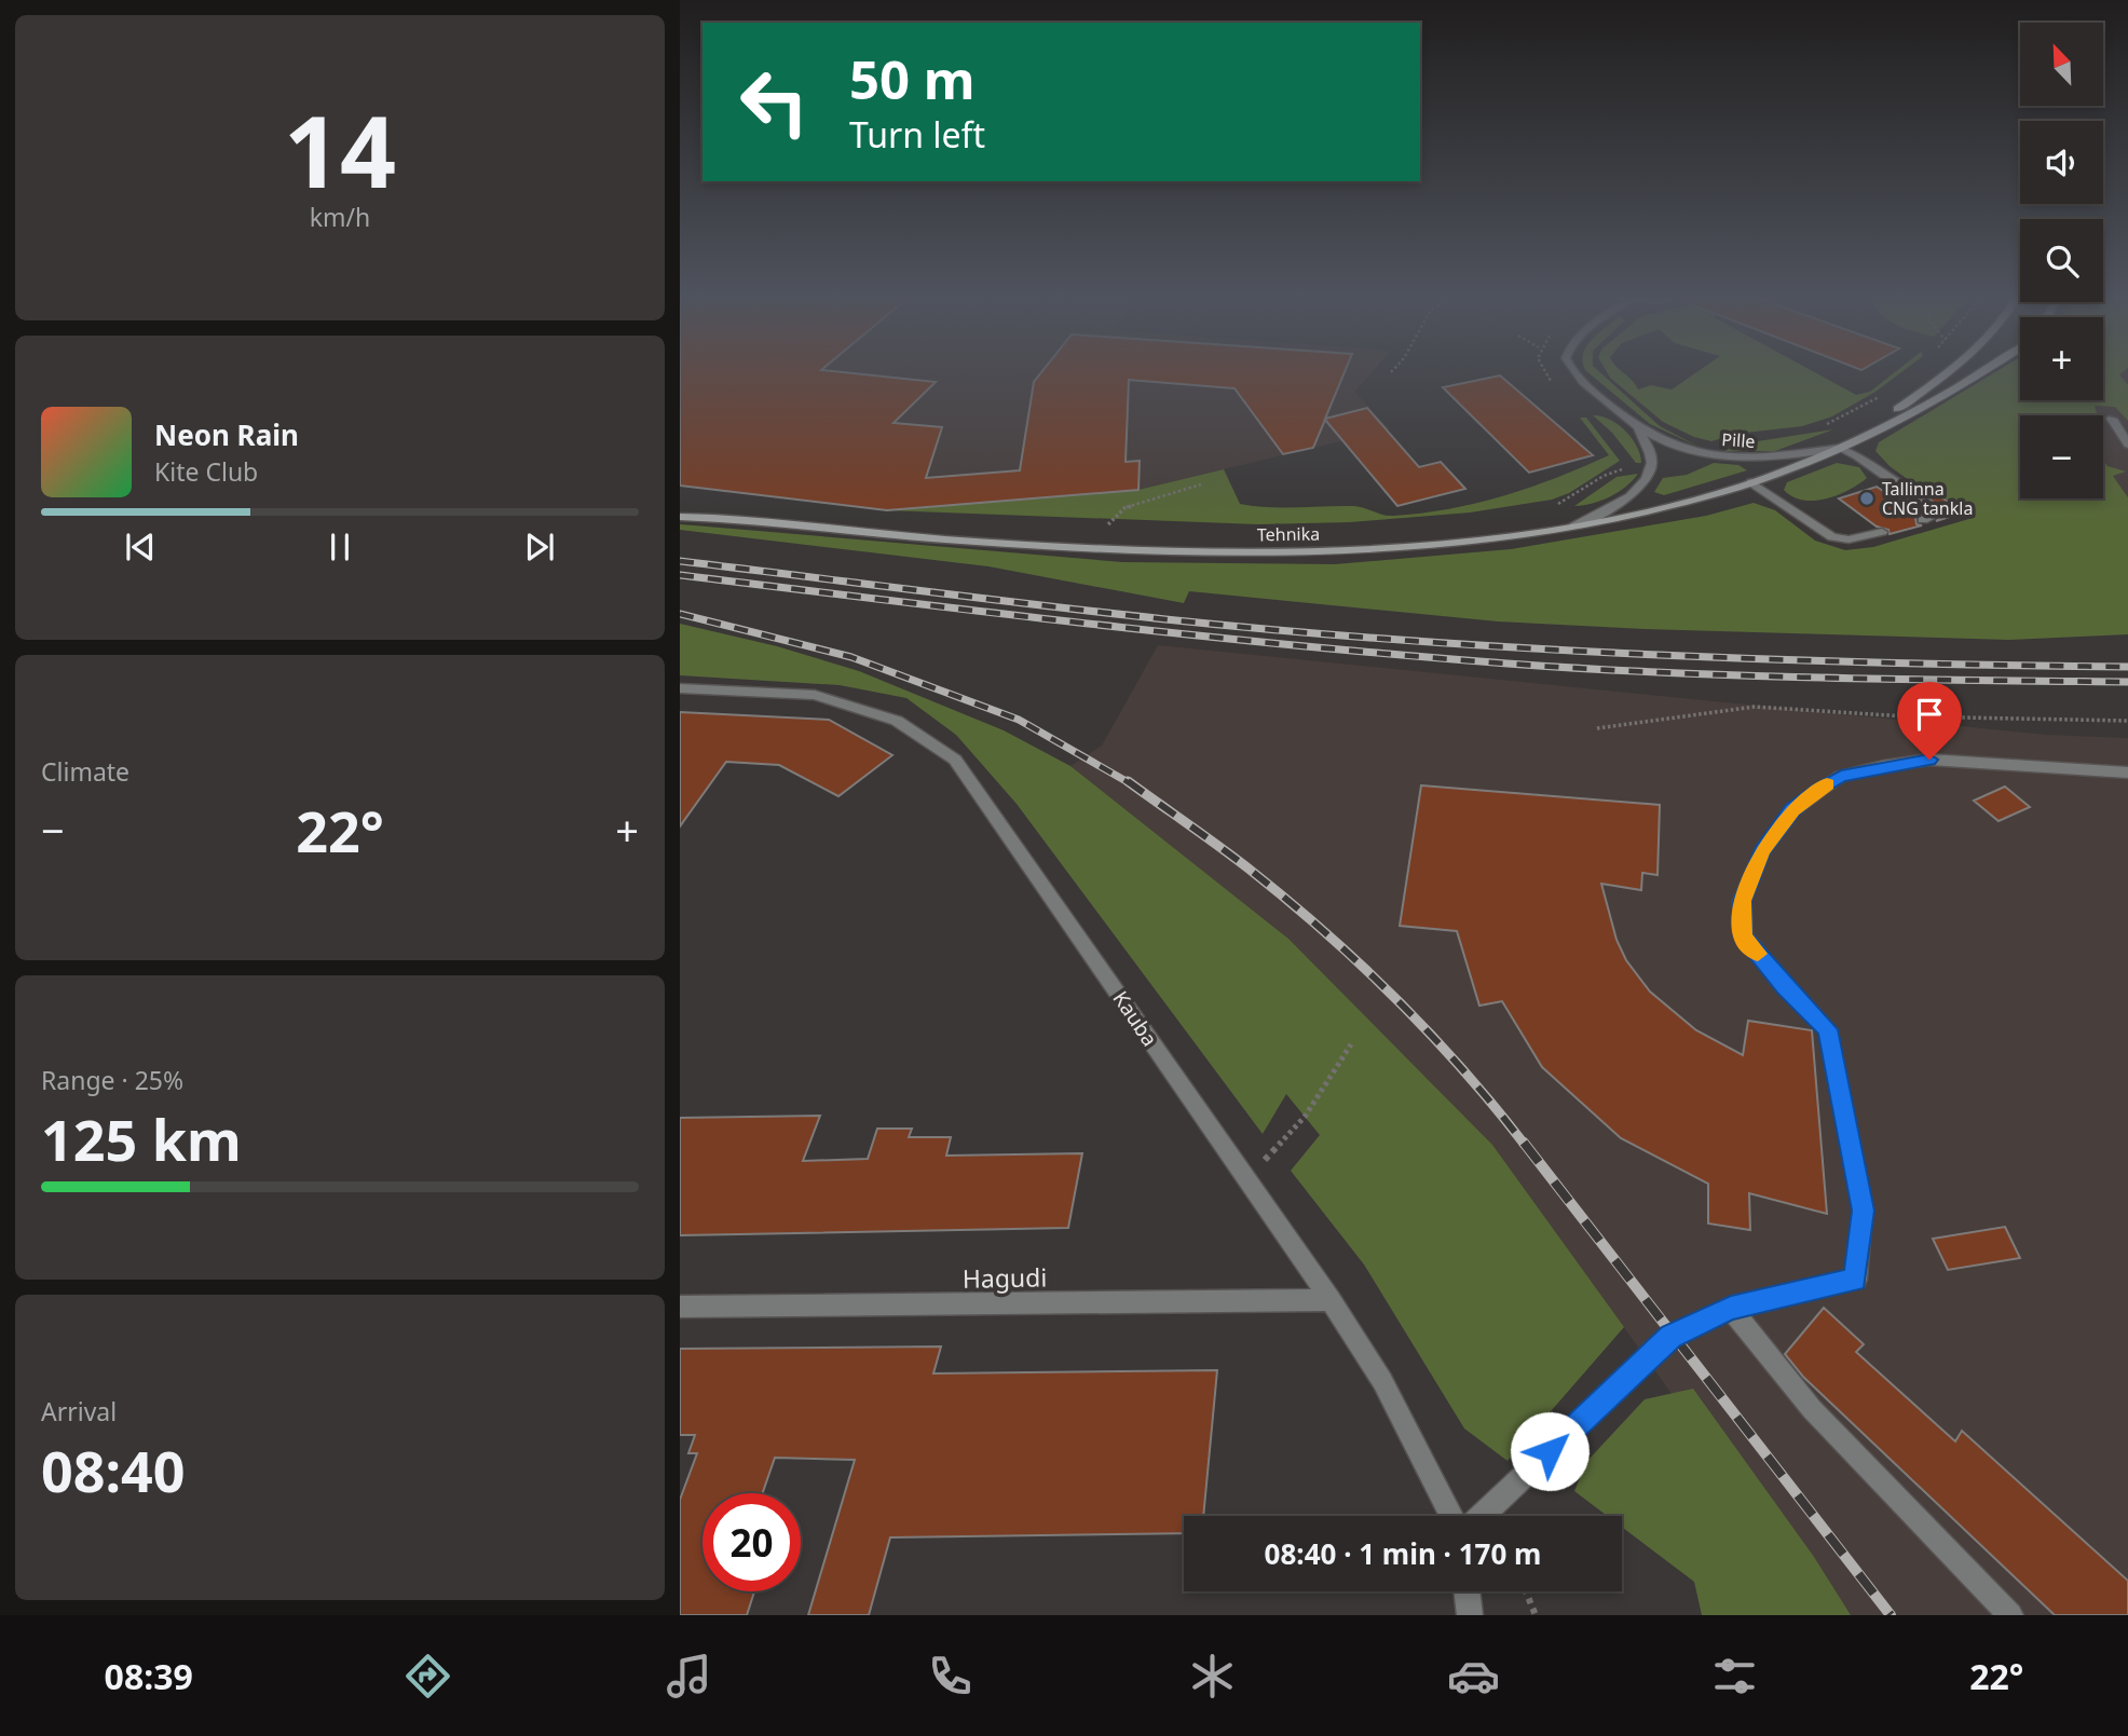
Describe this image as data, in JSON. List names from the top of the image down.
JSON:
{
  "streets": {
    "main road": ["Tehnika"],
    "street": ["Pille", "Kauba", "Hagudi"]
  },
  "crossings": [
    ["Pille", "Tehnika"],
    ["Kauba", "Hagudi"]
  ],
  "places": ["Tallinna CNG tankla"],
  "north": "top left",
  "page": {
    "tile": [
      ["14", "km/h"],
      "Climate",
      ["Range · 25%", "125 km"],
      ["Arrival", "08:40"]
    ],
    "map_buttons": ["+", "−"],
    "turn": ["50 m", "Turn left"],
    "song": ["Neon Rain", "Kite Club"],
    "heat": ["−", "22°", "+"],
    "limit": "20",
    "trip": "08:40 · 1 min · 170 m",
    "tabs": ["08:39", "22°"]
  }
}
